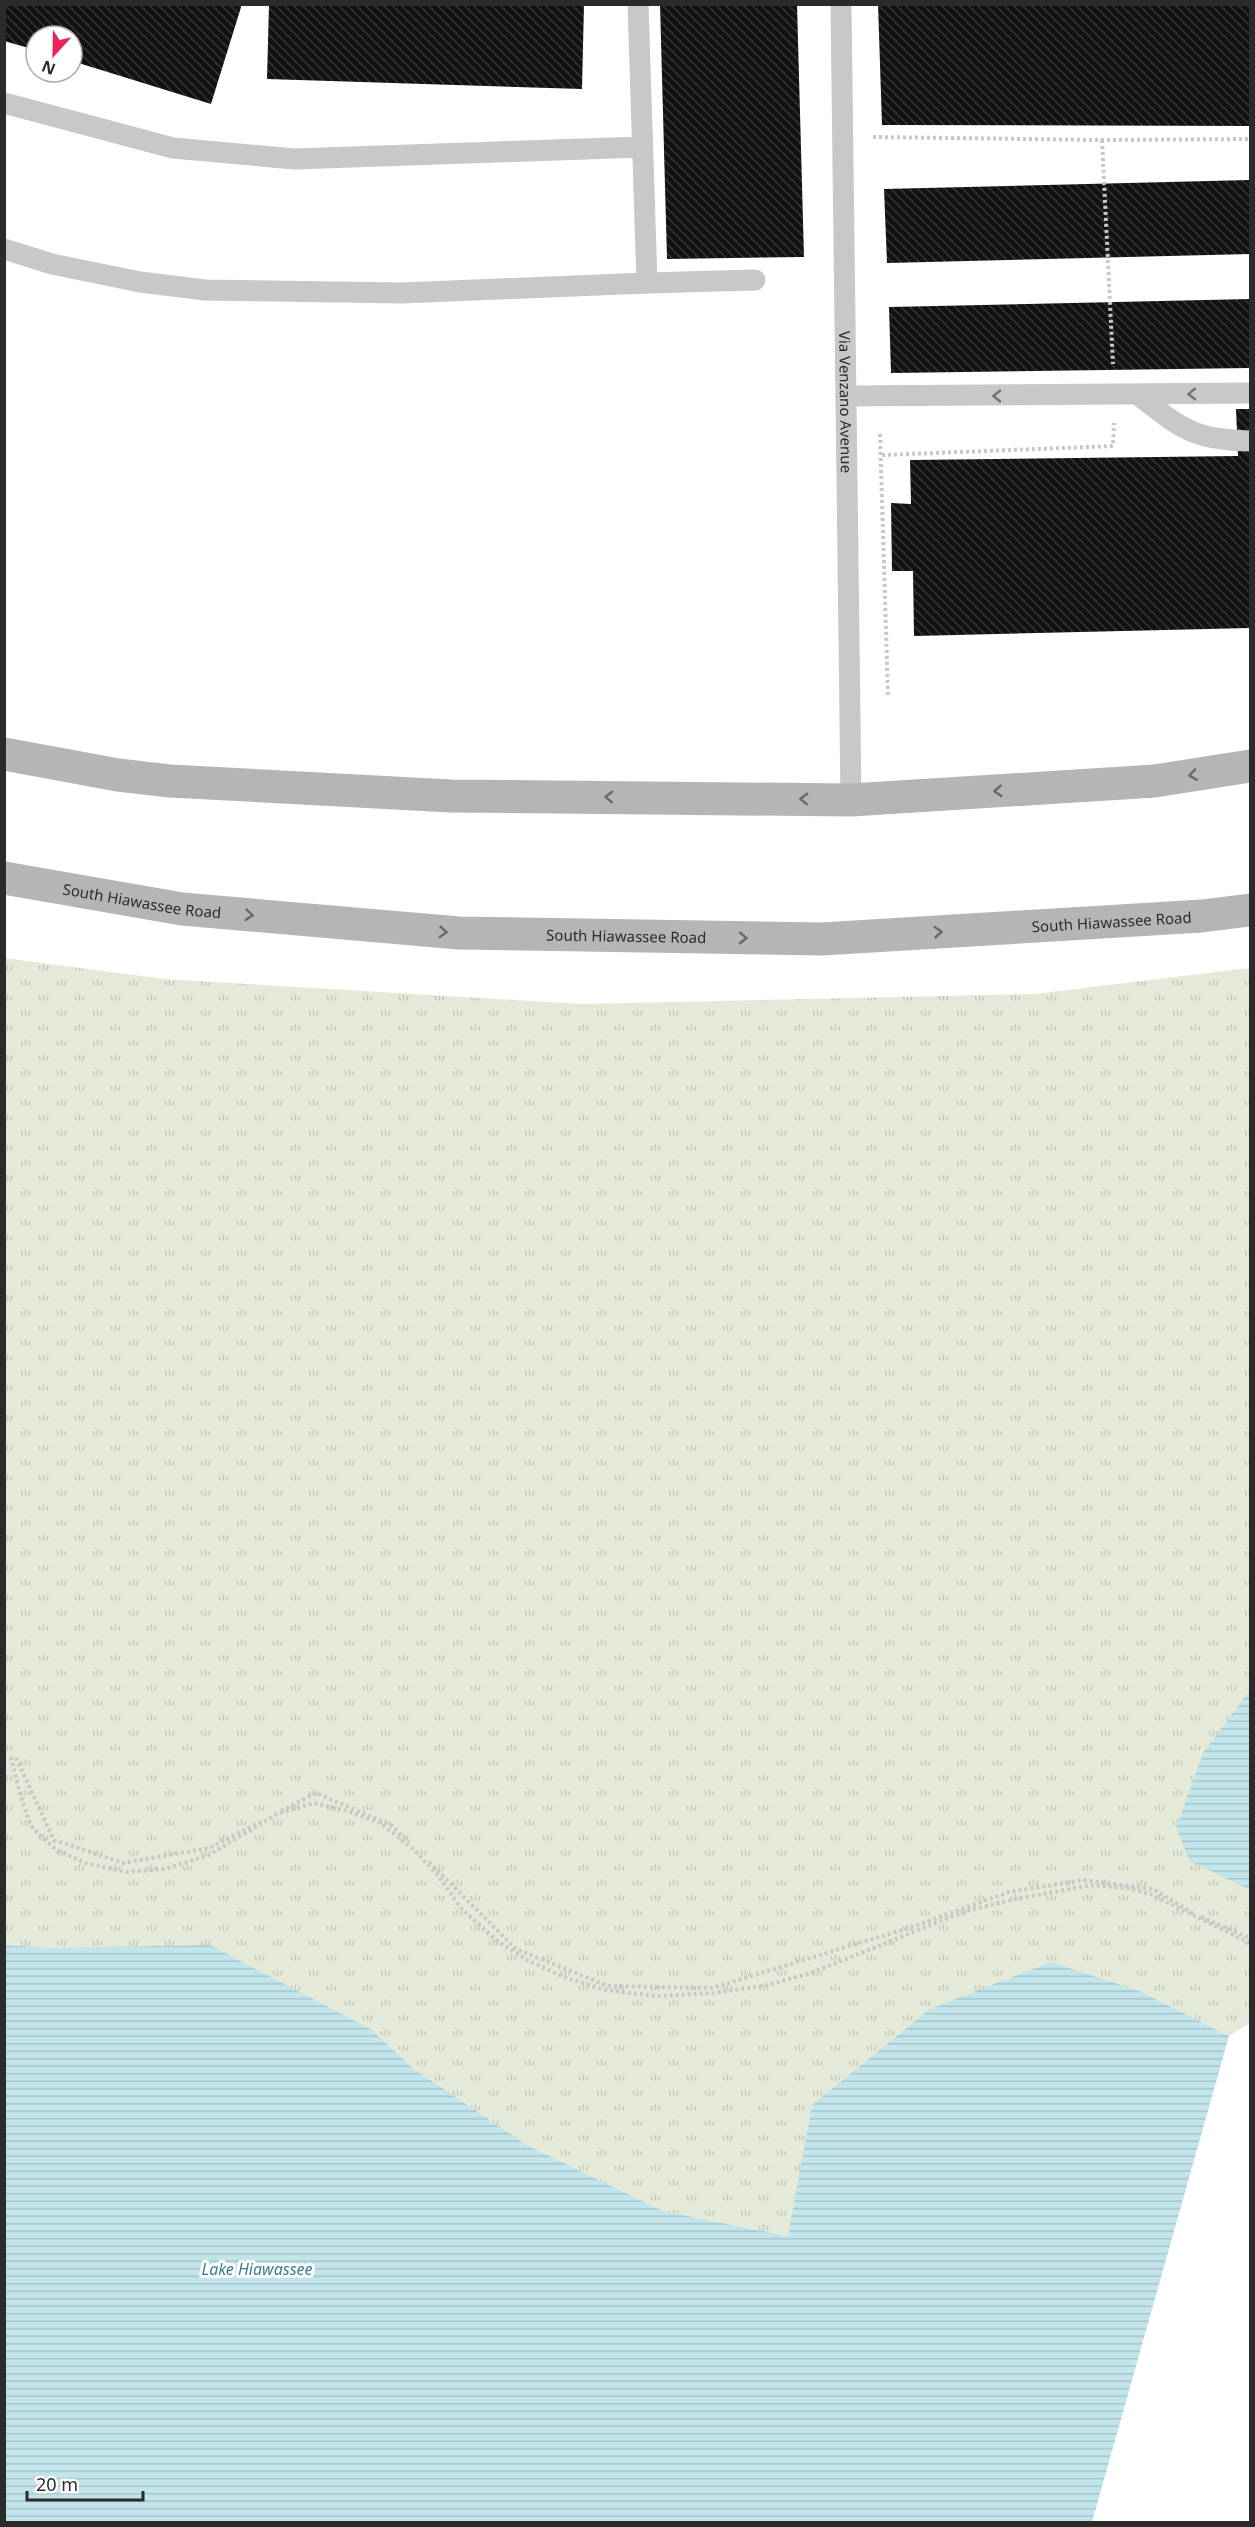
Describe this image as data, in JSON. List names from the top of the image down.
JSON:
{
  "streets": {
    "street": ["South Hiawassee Road"],
    "lane": ["Via Venzano Avenue"]
  },
  "water": ["Lake Hiawassee"],
  "scale_bar": "20 m",
  "north": "bottom"
}
